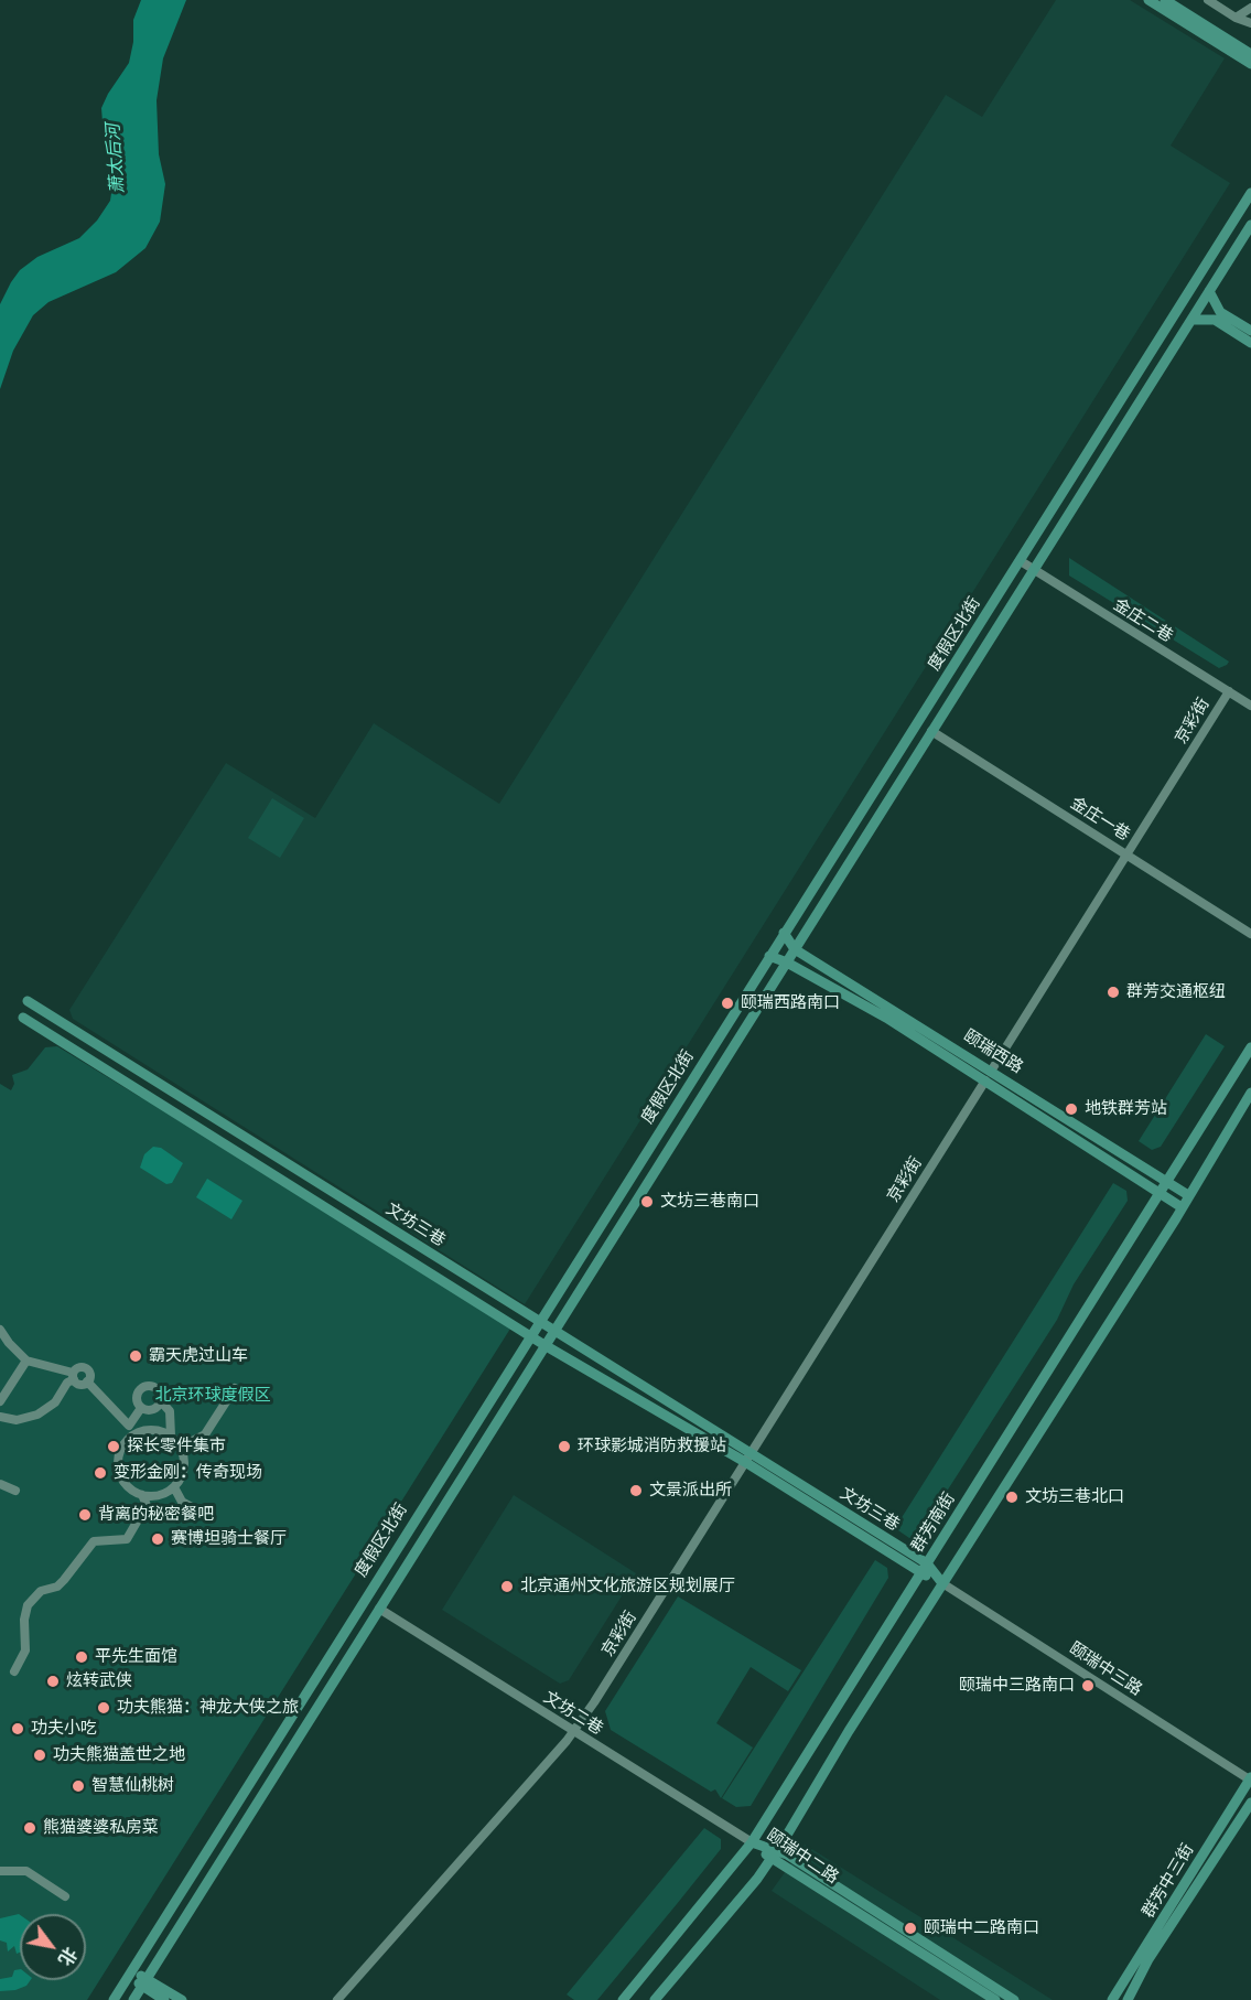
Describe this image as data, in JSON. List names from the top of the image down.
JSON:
{
  "streets": {
    "main road": [
      "度假区北街",
      "颐瑞西路",
      "文坊三巷",
      "群芳南街",
      "颐瑞中二路",
      "群芳中三街"
    ],
    "street": [
      "金庄二巷",
      "京彩街",
      "金庄一巷",
      "颐瑞中三路",
      "文坊二巷"
    ]
  },
  "crossings": [
    ["金庄二巷", "度假区北街"],
    ["金庄二巷", "京彩街"],
    ["度假区北街", "金庄一巷"],
    ["度假区北街", "颐瑞西路"],
    ["度假区北街", "文坊三巷"],
    ["度假区北街", "文坊二巷"],
    ["京彩街", "金庄一巷"],
    ["京彩街", "颐瑞西路"],
    ["京彩街", "文坊三巷"],
    ["京彩街", "文坊二巷"],
    ["颐瑞西路", "群芳南街"],
    ["文坊三巷", "群芳南街"],
    ["文坊三巷", "颐瑞中三路"],
    ["群芳南街", "文坊二巷"],
    ["群芳南街", "颐瑞中二路"],
    ["颐瑞中三路", "群芳中三街"],
    ["文坊二巷", "颐瑞中二路"]
  ],
  "water": ["萧太后河"],
  "parks": ["北京环球度假区"],
  "places": [
    "群芳交通枢纽",
    "颐瑞西路南口",
    "地铁群芳站",
    "文坊三巷南口",
    "霸天虎过山车",
    "探长零件集市",
    "环球影城消防救援站",
    "变形金刚：传奇现场",
    "文景派出所",
    "文坊三巷北口",
    "背离的秘密餐吧",
    "赛博坦骑士餐厅",
    "北京通州文化旅游区规划展厅",
    "平先生面馆",
    "炫转武侠",
    "颐瑞中三路南口",
    "功夫熊猫：神龙大侠之旅",
    "功夫小吃",
    "功夫熊猫盖世之地",
    "智慧仙桃树",
    "熊猫婆婆私房菜",
    "颐瑞中二路南口"
  ],
  "north": "bottom right"
}
